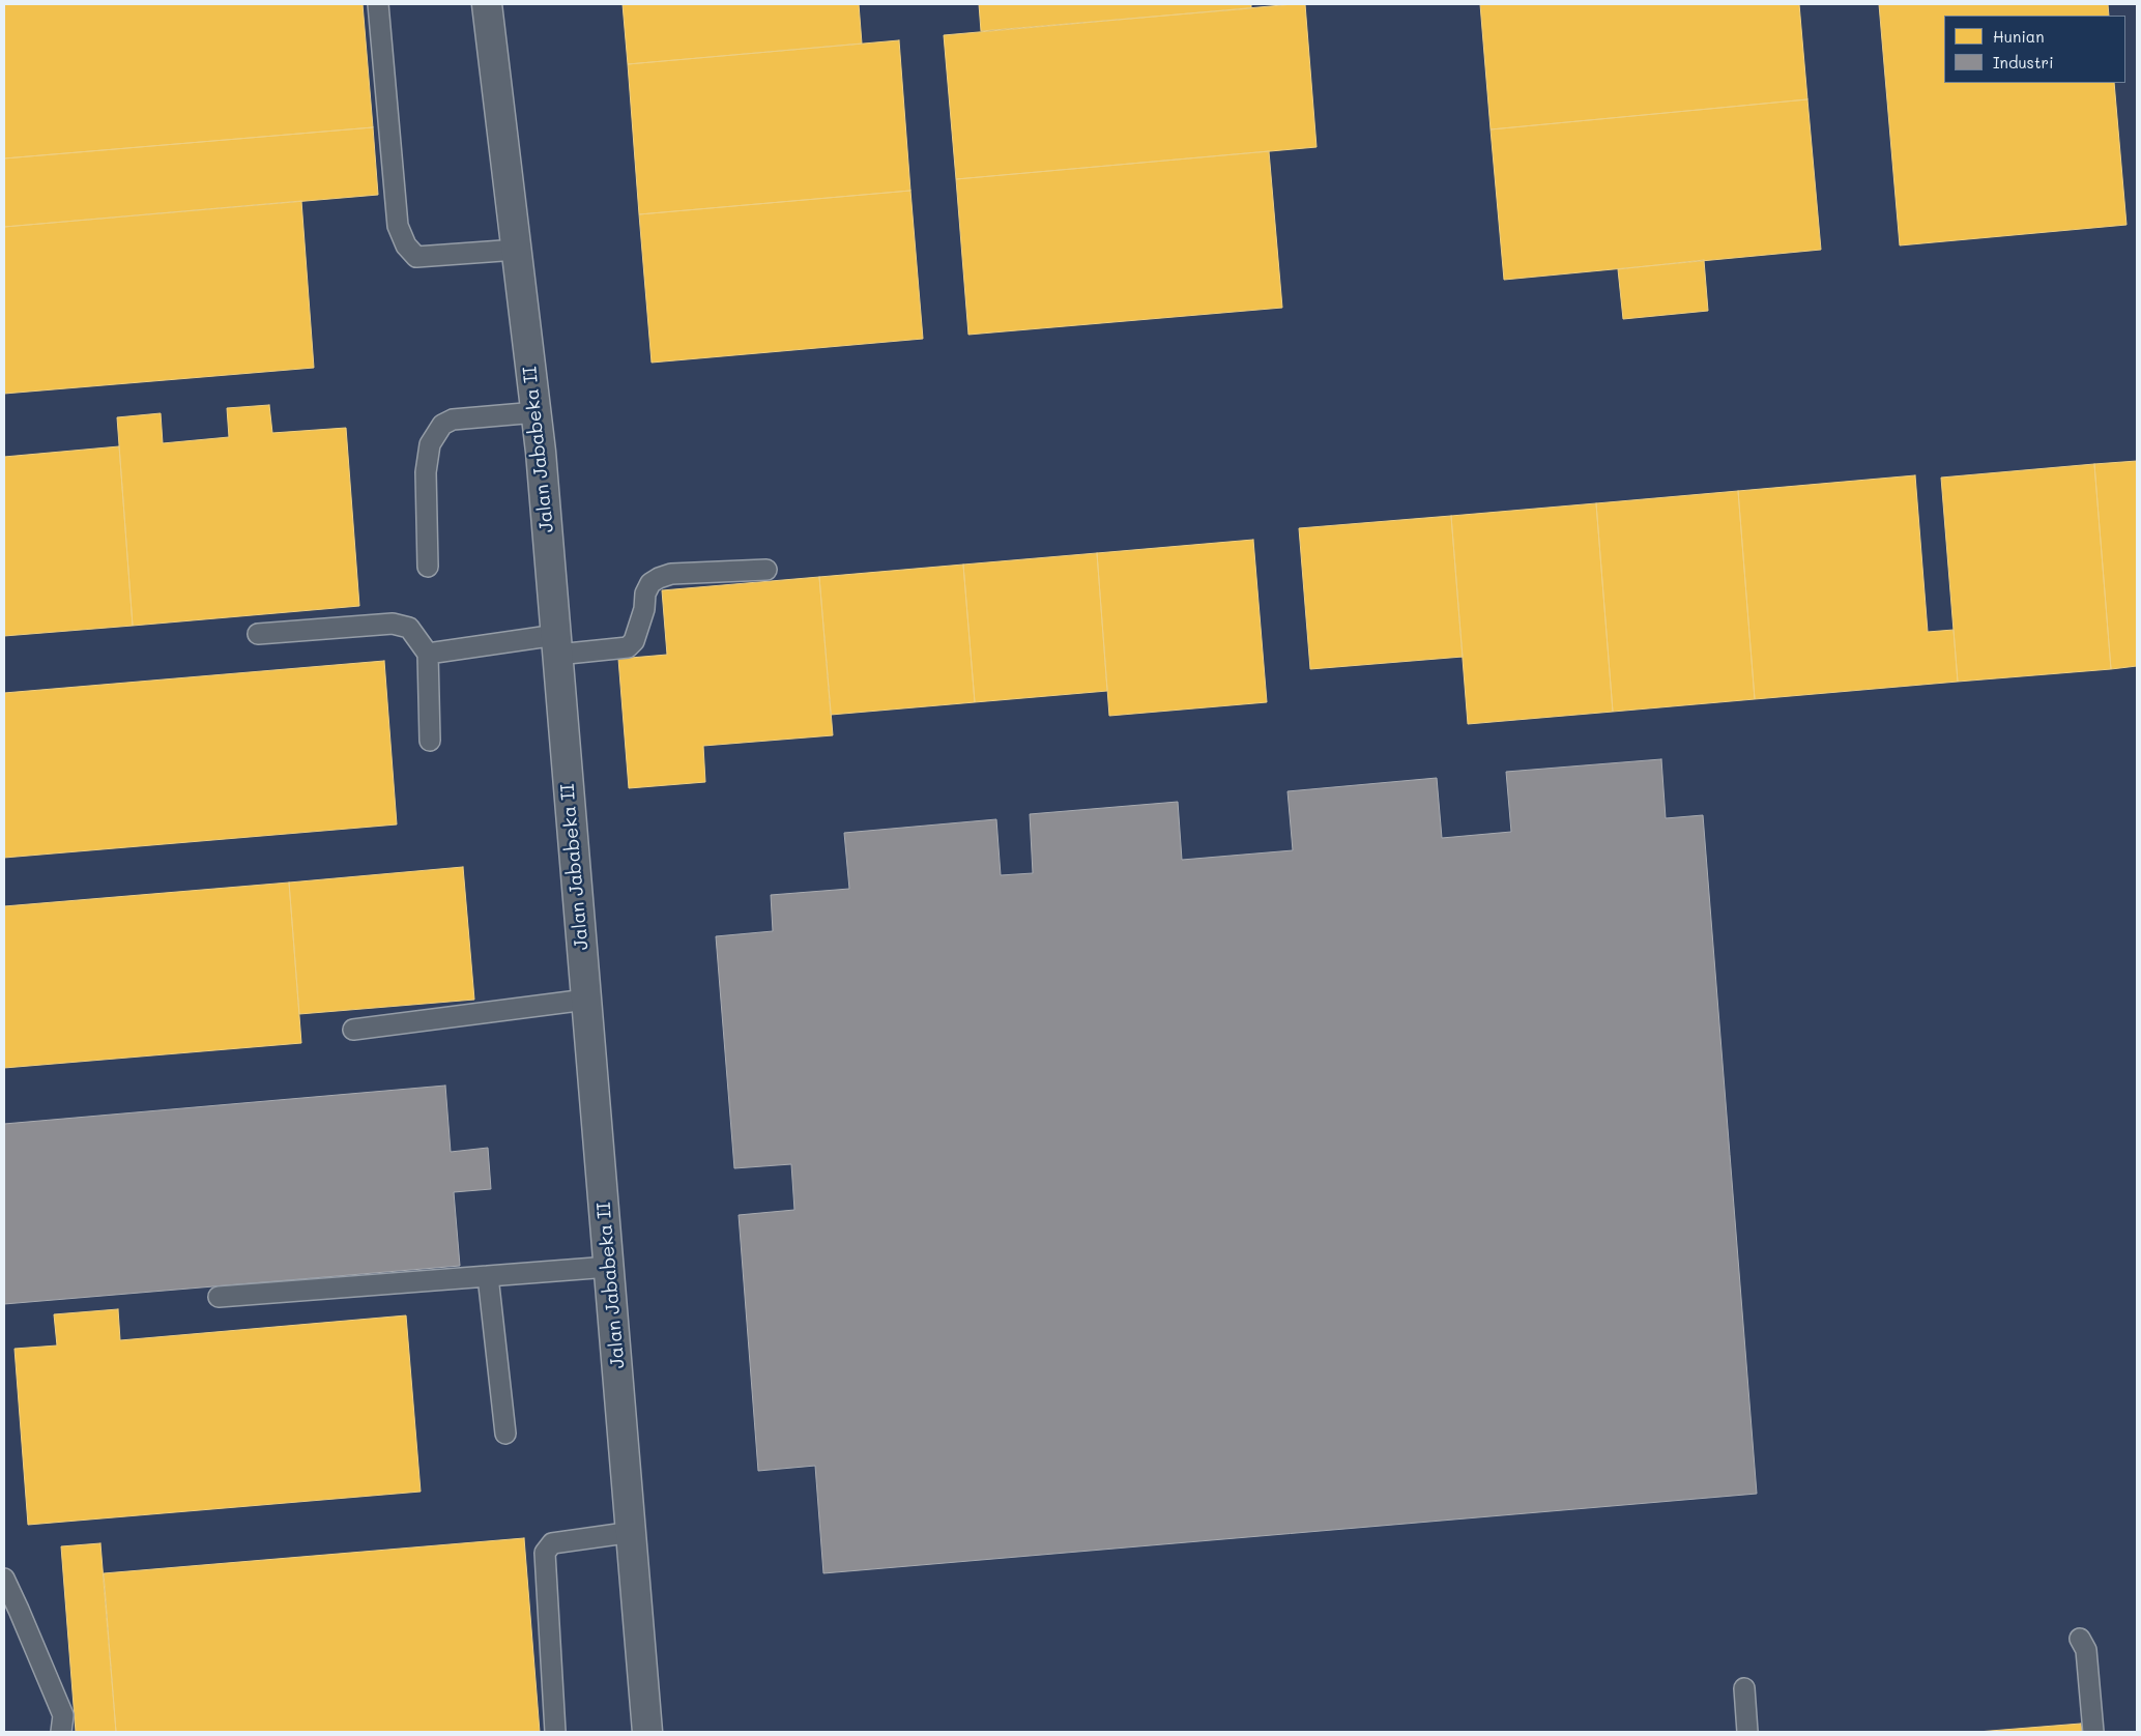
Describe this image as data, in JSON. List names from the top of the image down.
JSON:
{
  "streets": {
    "street": ["Jalan Jababeka II"]
  },
  "legend": ["Hunian", "Industri"]
}
